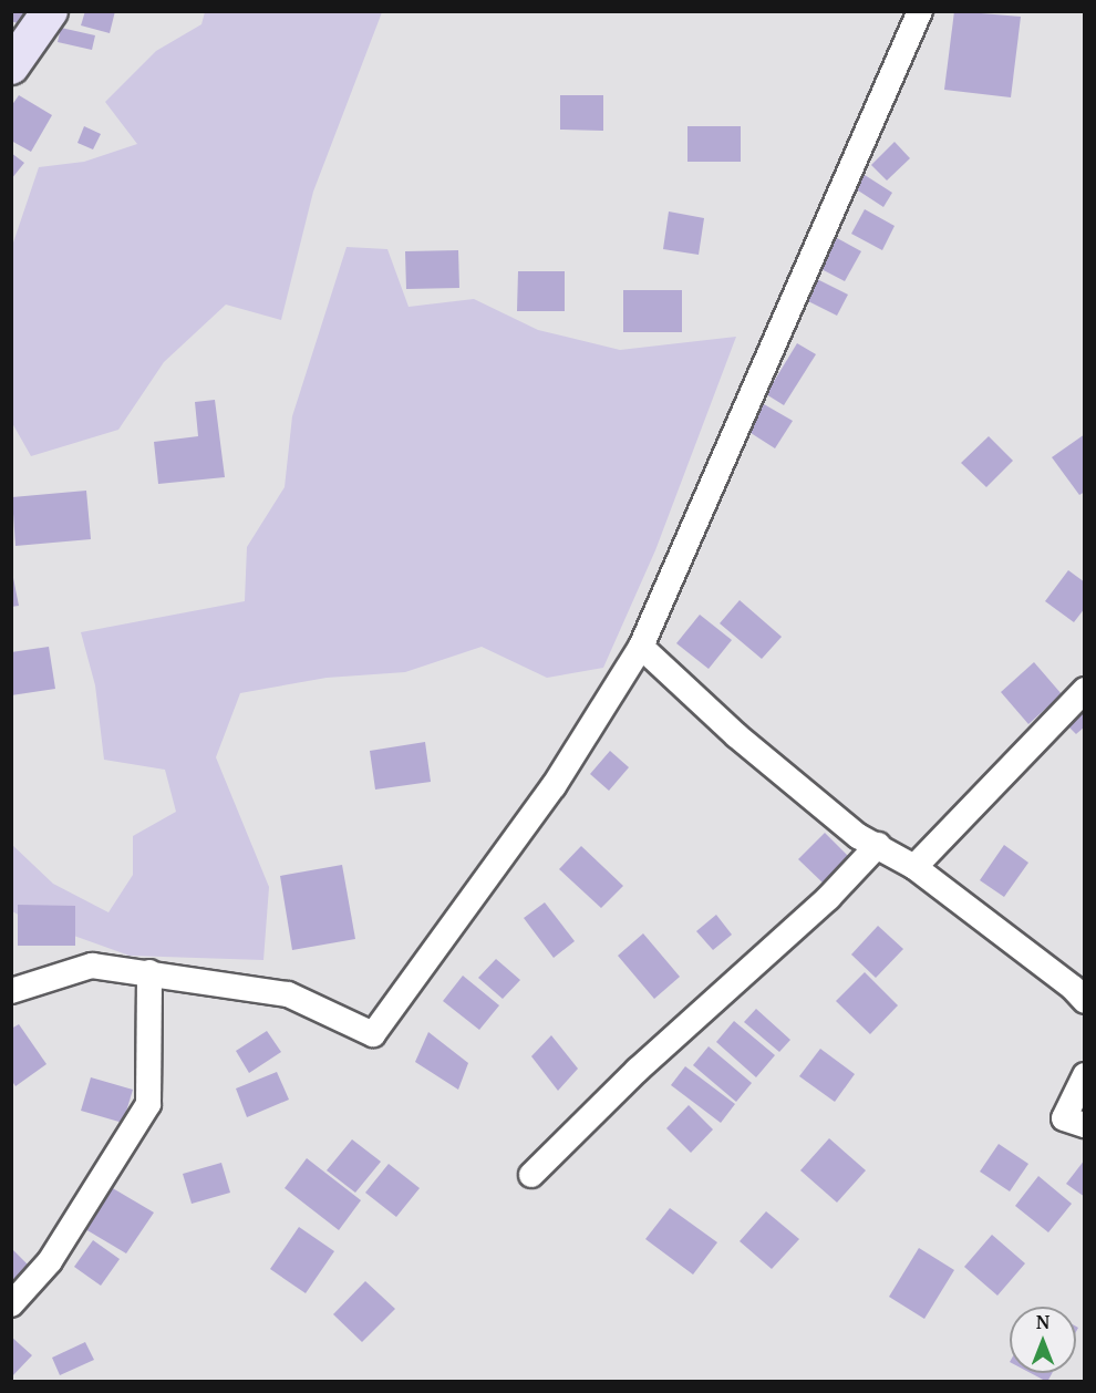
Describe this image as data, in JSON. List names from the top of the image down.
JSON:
{
  "north": "top"
}
